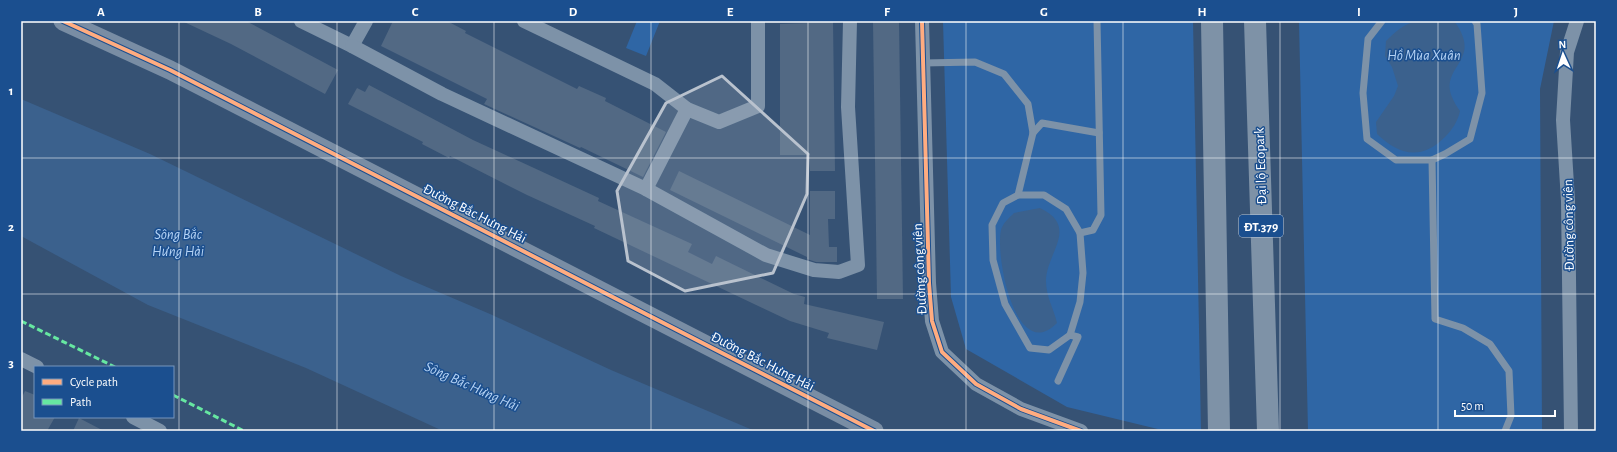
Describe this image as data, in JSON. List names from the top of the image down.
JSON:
{
  "streets": {
    "highway": ["Đại lộ Ecopark", "ĐT.379"],
    "street": ["Đường Bắc Hưng Hải", "Đường công viên"]
  },
  "water": ["Hồ Mùa Xuân", "Sông Bắc Hưng Hải"],
  "legend": ["Cycle path", "Path"],
  "scale_bar": "50 m",
  "north": "top",
  "grid": {
    "columns": [
      "A",
      "B",
      "C",
      "D",
      "E",
      "F",
      "G",
      "H",
      "I",
      "J"
    ],
    "rows": ["1", "2", "3"]
  }
}
